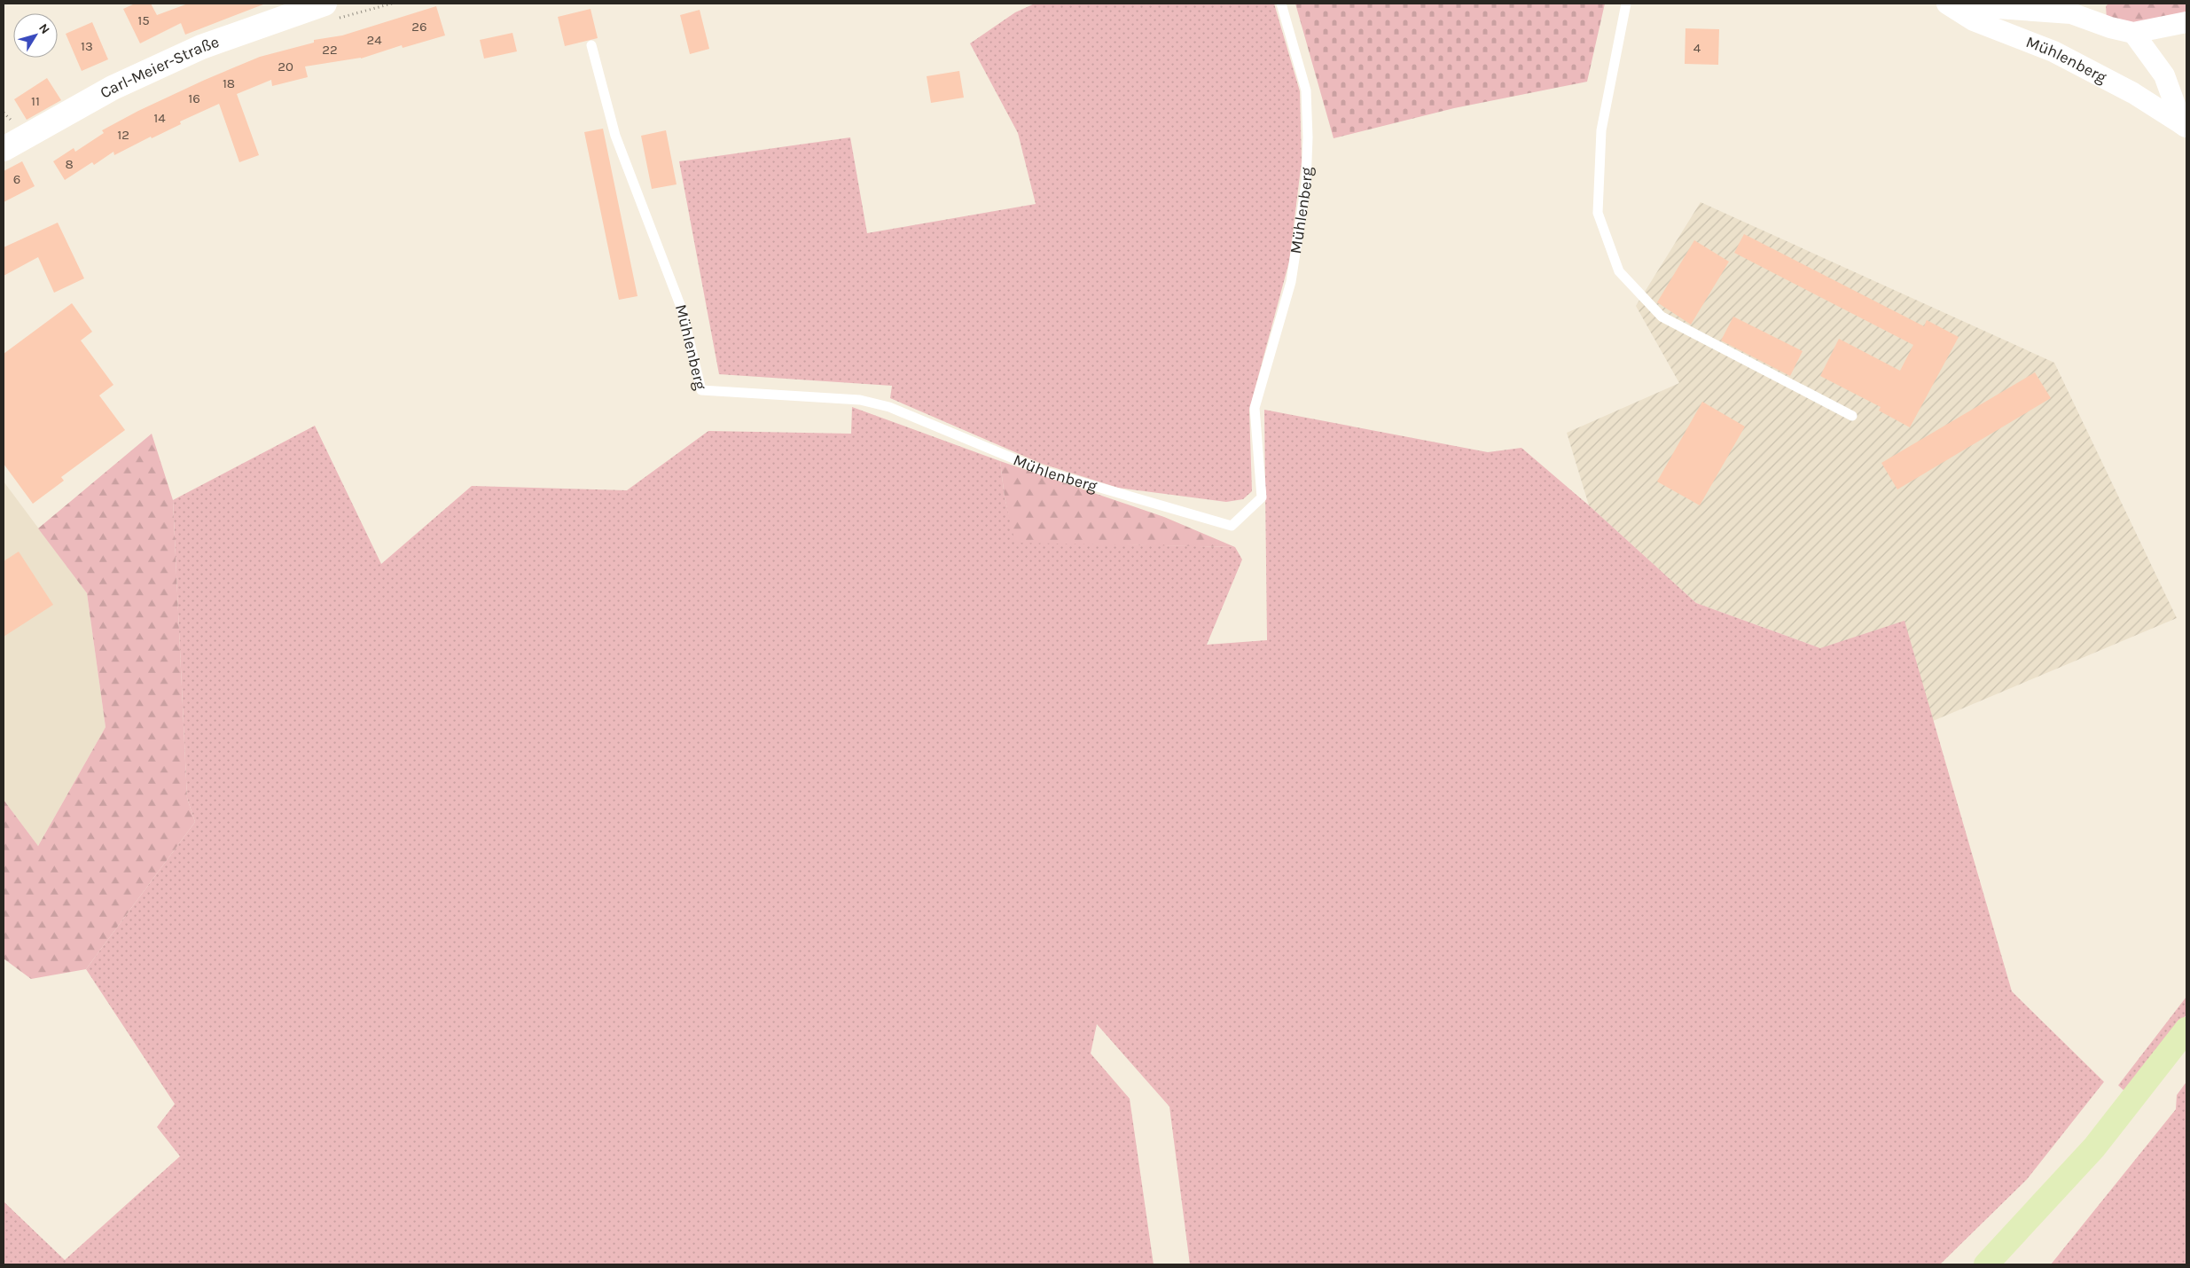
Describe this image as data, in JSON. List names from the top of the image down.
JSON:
{
  "streets": {
    "street": ["Mühlenberg", "Carl-Meier-Straße"]
  },
  "house_numbers": [
    "15",
    "26",
    "24",
    "13",
    "4",
    "22",
    "20",
    "18",
    "16",
    "11",
    "14",
    "12",
    "8",
    "6"
  ],
  "north": "top right"
}
